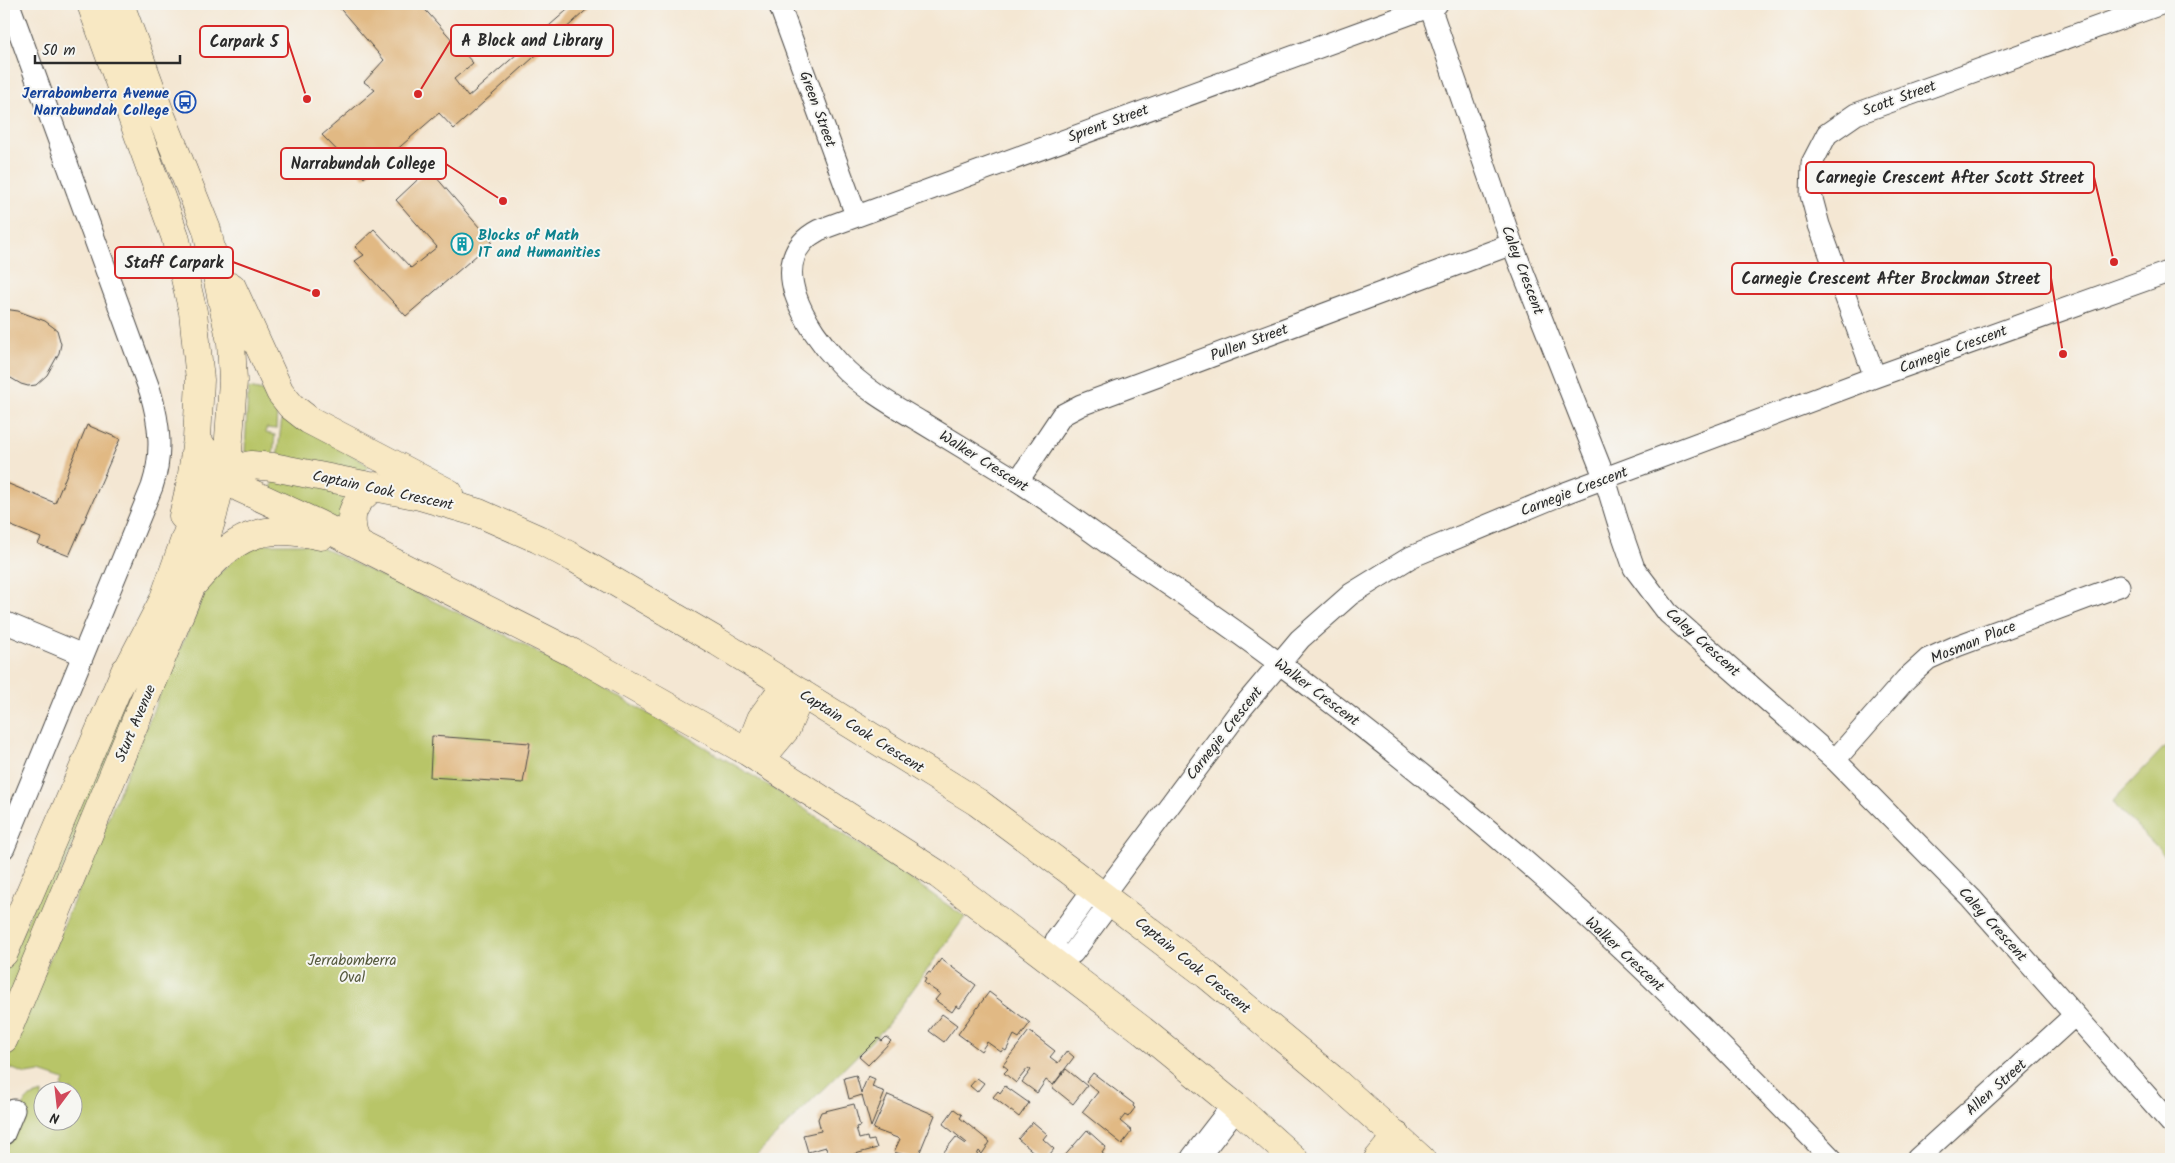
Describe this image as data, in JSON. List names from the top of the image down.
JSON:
{
  "streets": {
    "main road": ["Captain Cook Crescent", "Sturt Avenue"],
    "street": [
      "Scott Street",
      "Green Street",
      "Sprent Street",
      "Caley Crescent",
      "Pullen Street",
      "Carnegie Crescent",
      "Walker Crescent",
      "Mosman Place",
      "Allen Street"
    ]
  },
  "crossings": [
    ["Scott Street", "Carnegie Crescent"],
    ["Green Street", "Sprent Street"],
    ["Sprent Street", "Caley Crescent"],
    ["Sprent Street", "Walker Crescent"],
    ["Caley Crescent", "Pullen Street"],
    ["Caley Crescent", "Carnegie Crescent"],
    ["Caley Crescent", "Mosman Place"],
    ["Caley Crescent", "Allen Street"],
    ["Pullen Street", "Walker Crescent"],
    ["Carnegie Crescent", "Walker Crescent"],
    ["Carnegie Crescent", "Captain Cook Crescent"],
    ["Captain Cook Crescent", "Sturt Avenue"]
  ],
  "parks": ["Jerrabomberra Oval"],
  "places": {
    "other": [
      "A Block and Library",
      "Carpark 5",
      "Narrabundah College",
      "Carnegie Crescent After Scott Street",
      "Staff Carpark",
      "Carnegie Crescent After Brockman Street"
    ],
    "bus stop": ["Jerrabomberra Avenue Narrabundah College"],
    "building": ["Blocks of Math IT and Humanities"]
  },
  "scale_bar": "50 m",
  "north": "bottom"
}
